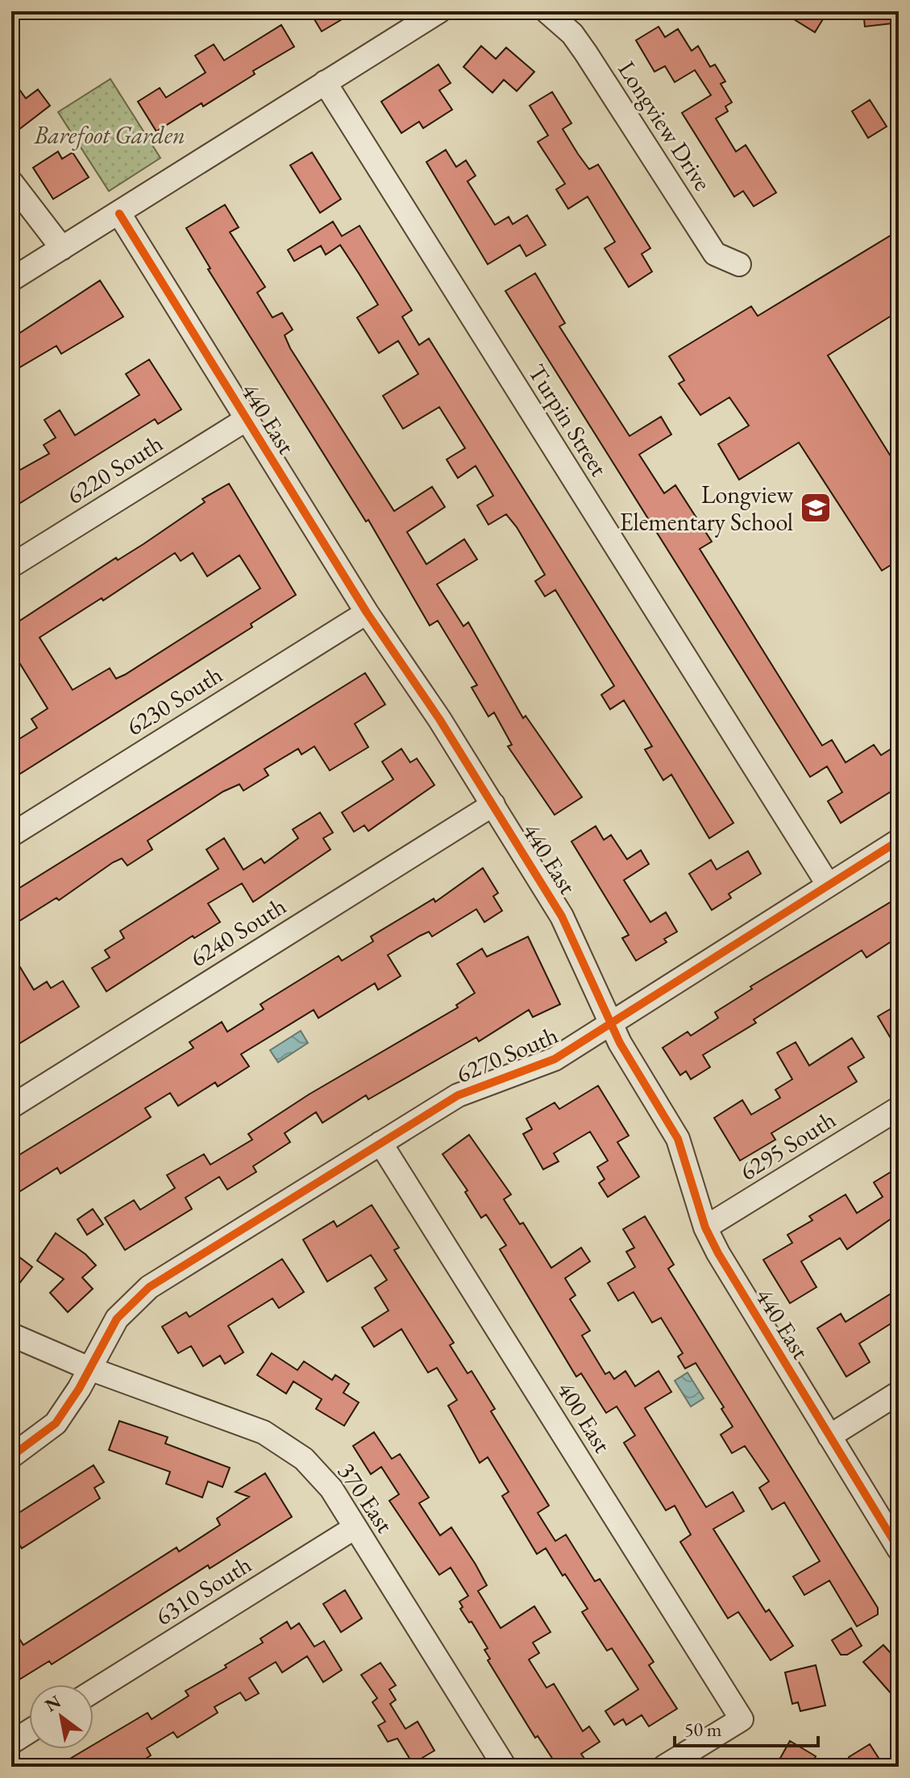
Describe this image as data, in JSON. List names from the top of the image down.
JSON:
{
  "streets": {
    "street": [
      "Longview Drive",
      "440 East",
      "Turpin Street",
      "6220 South",
      "6230 South",
      "6240 South",
      "6270 South",
      "6295 South",
      "400 East",
      "370 East",
      "6310 South"
    ]
  },
  "crossings": [
    ["440 East", "6220 South"],
    ["440 East", "6230 South"],
    ["440 East", "6240 South"],
    ["440 East", "6270 South"],
    ["440 East", "6295 South"],
    ["Turpin Street", "6270 South"],
    ["6270 South", "400 East"],
    ["6270 South", "370 East"],
    ["370 East", "6310 South"]
  ],
  "parks": ["Barefoot Garden"],
  "places": {
    "school or university": ["Longview Elementary School"]
  },
  "scale_bar": "50 m",
  "north": "top left"
}
